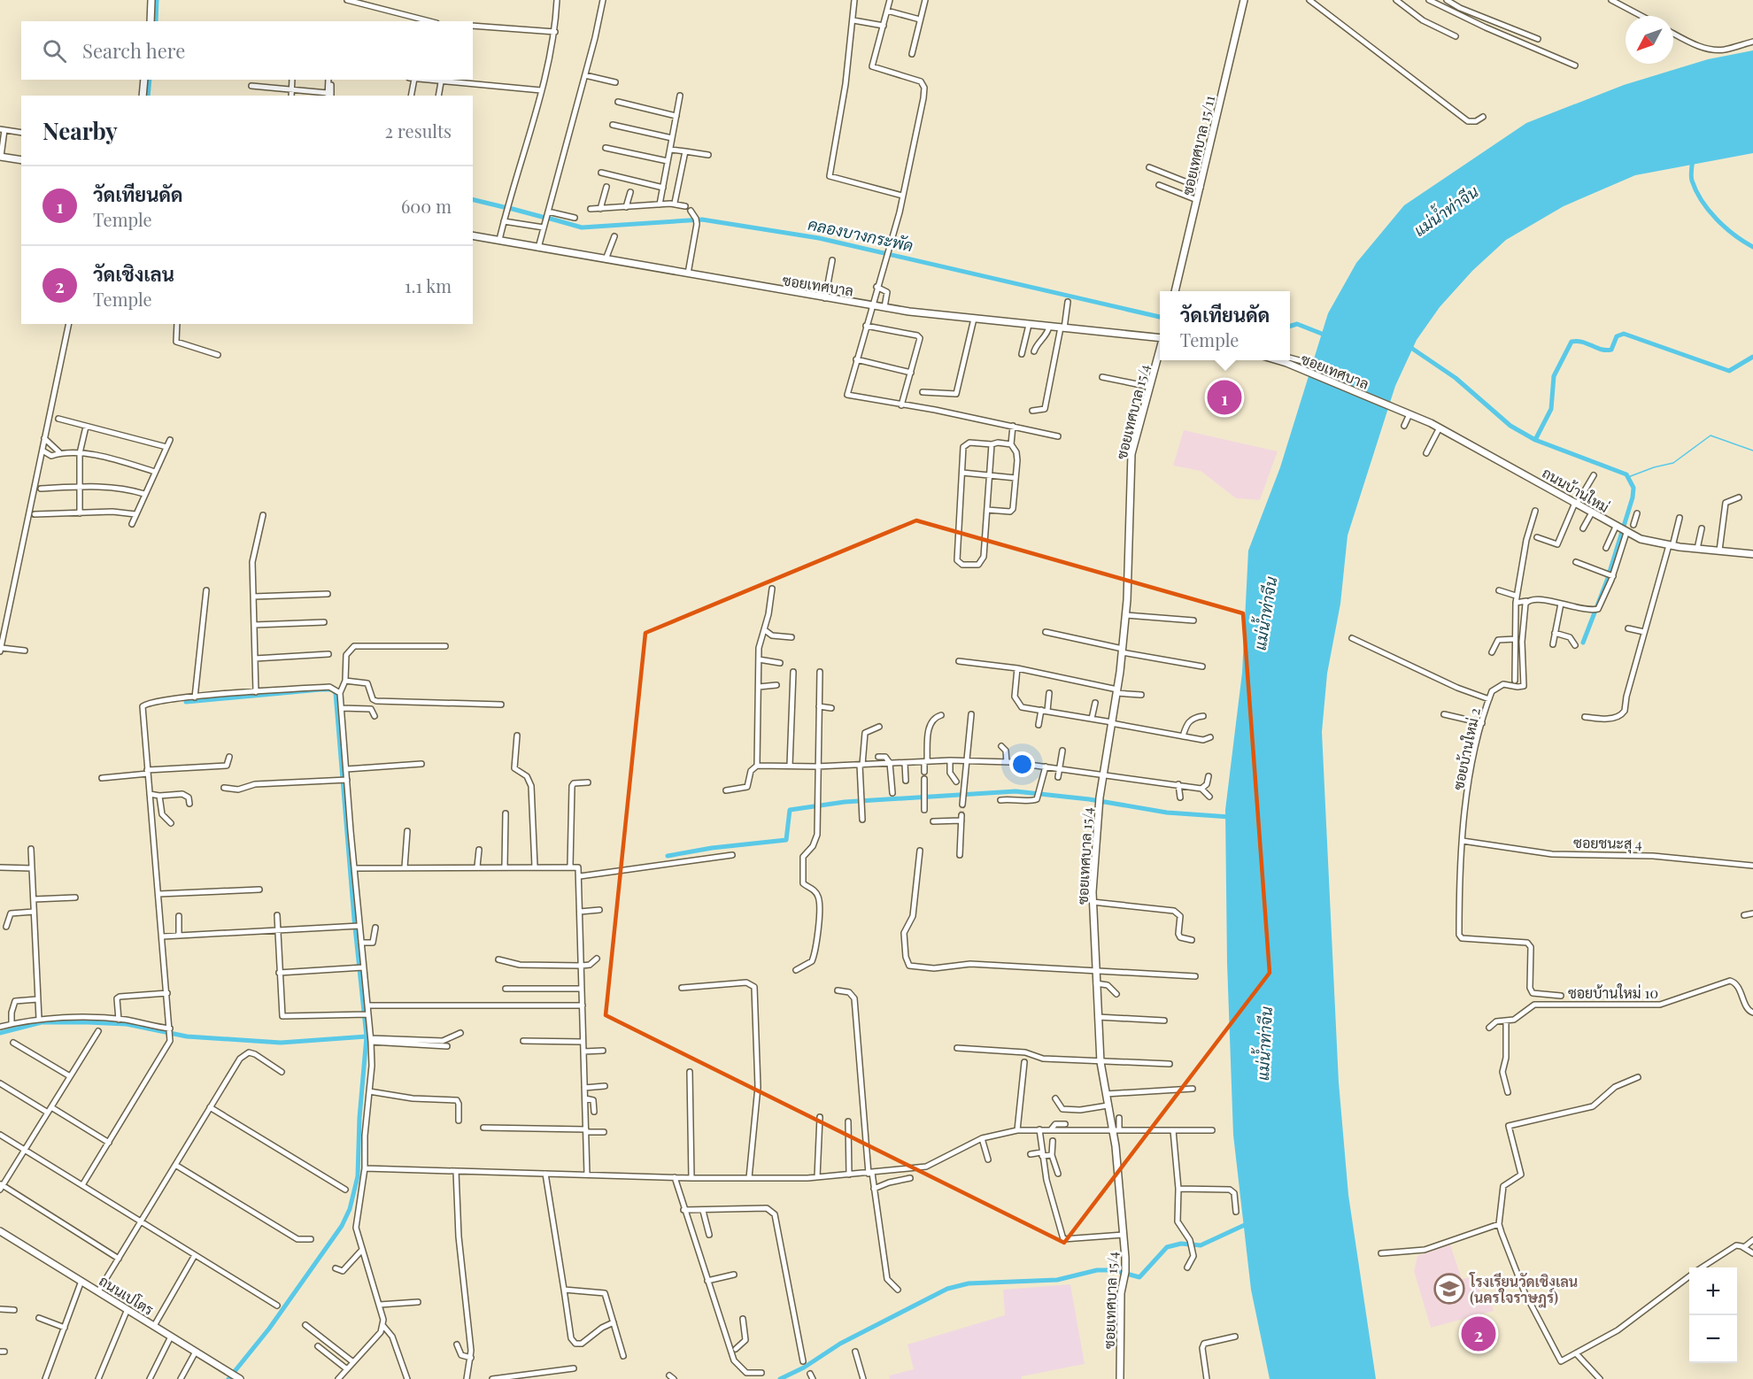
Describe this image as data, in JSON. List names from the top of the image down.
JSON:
{
  "streets": {
    "street": [
      "ซอยเทศบาล 15/11",
      "ซอยเทศบาล",
      "ซอยเทศบาล 15/4",
      "ถนนบ้านใหม่",
      "ซอยบ้านใหม่ 2",
      "ซอยชนะสุ 4",
      "ซอยบ้านใหม่ 10",
      "ถนนเปโตร"
    ]
  },
  "crossings": [
    ["ซอยเทศบาล", "ถนนบ้านใหม่"],
    ["ซอยบ้านใหม่ 2", "ซอยชนะสุ 4"]
  ],
  "water": ["แม่น้ำท่าจีน", "คลองบางกระพัด"],
  "places": {
    "school or university": ["โรงเรียนวัดเชิงเลน (นครใจราษฎร์)"]
  },
  "north": "bottom left",
  "page": {
    "search": "Search here",
    "heading": ["Nearby", "2 results"],
    "list": [
      {
        "mark": "1",
        "name": "วัดเทียนดัด",
        "note": "Temple",
        "value": "600 m"
      },
      {
        "mark": "2",
        "name": "วัดเชิงเลน",
        "note": "Temple",
        "value": "1.1 km"
      }
    ],
    "popup": ["วัดเทียนดัด", "Temple"],
    "pins": ["1", "2"],
    "map_buttons": ["+", "−"]
  }
}
